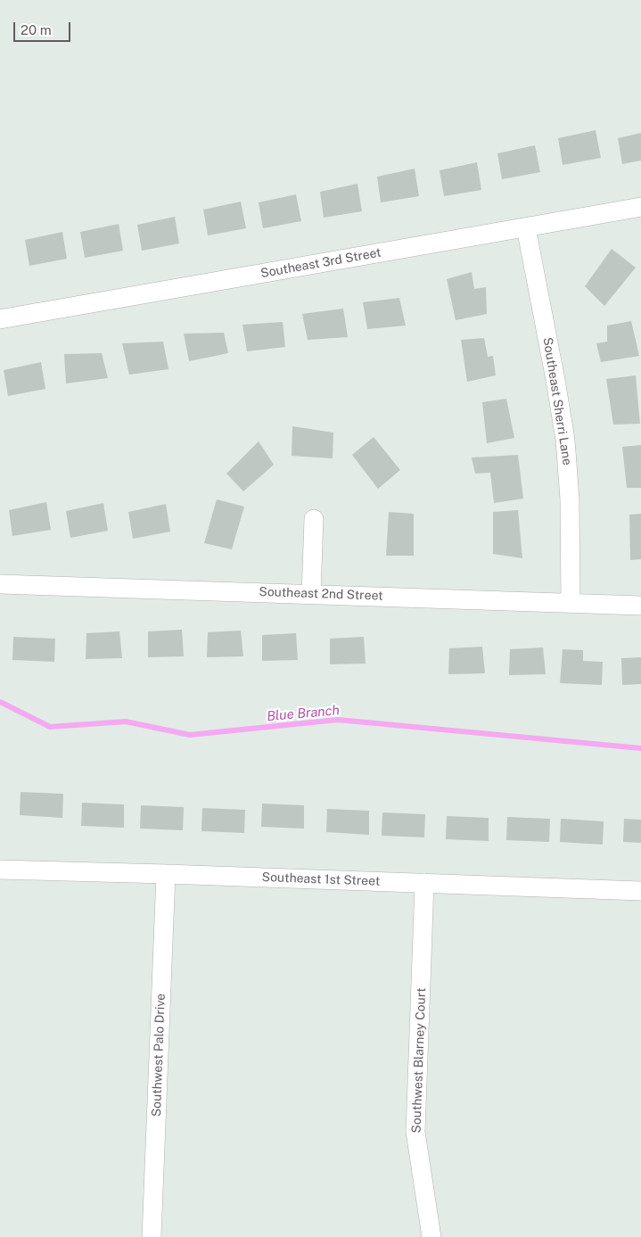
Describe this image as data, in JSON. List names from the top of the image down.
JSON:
{
  "streets": {
    "street": [
      "Southeast 3rd Street",
      "Southeast Sherri Lane",
      "Southeast 2nd Street",
      "Southeast 1st Street",
      "Southwest Palo Drive",
      "Southwest Blarney Court"
    ]
  },
  "crossings": [
    ["Southeast 3rd Street", "Southeast Sherri Lane"],
    ["Southeast Sherri Lane", "Southeast 2nd Street"],
    ["Southeast 1st Street", "Southwest Palo Drive"],
    ["Southeast 1st Street", "Southwest Blarney Court"]
  ],
  "water": ["Blue Branch"],
  "scale_bar": "20 m"
}
